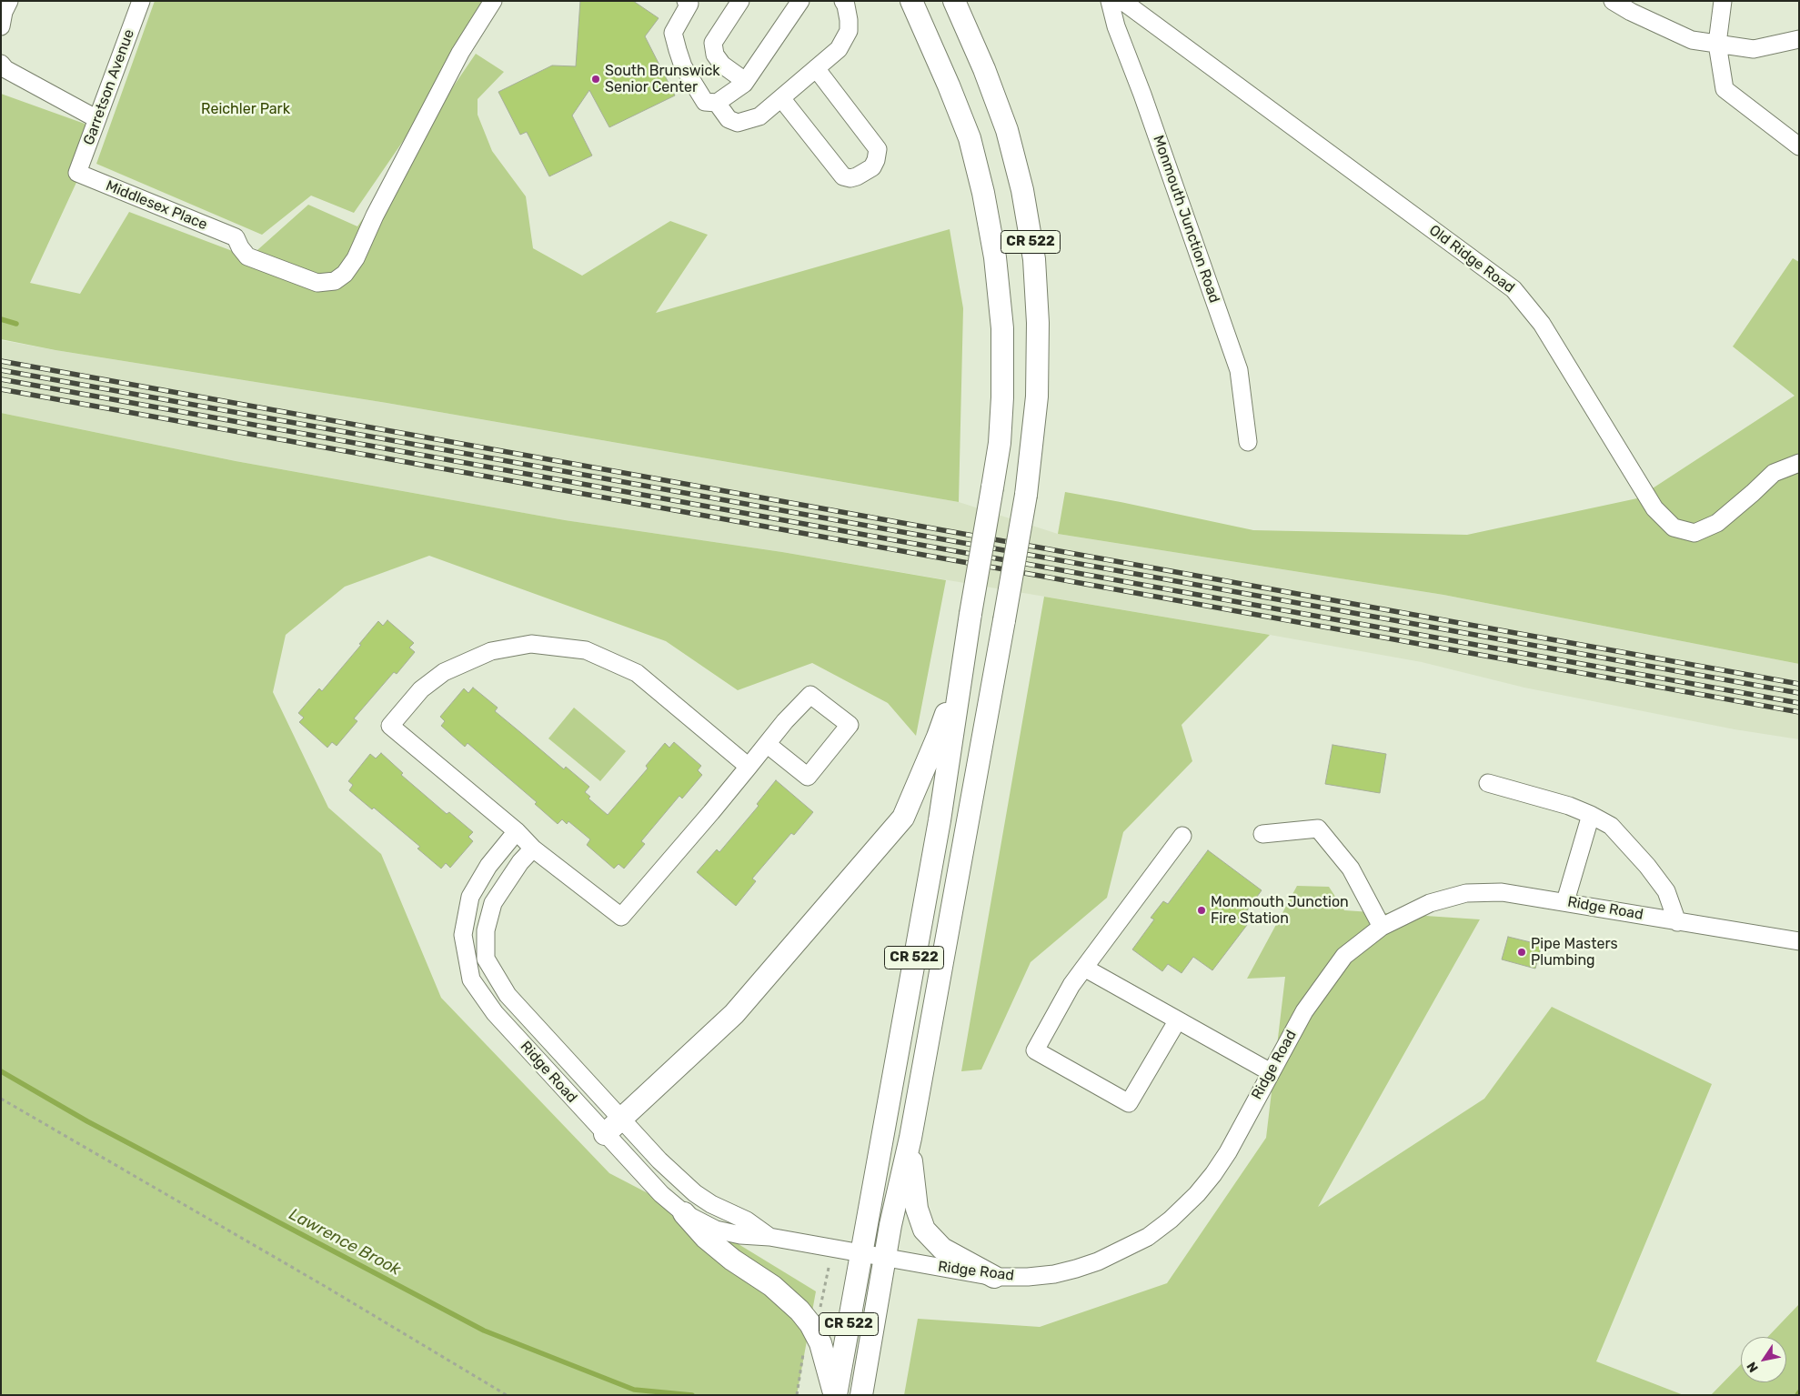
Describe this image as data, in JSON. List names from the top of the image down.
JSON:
{
  "streets": {
    "main road": ["CR 522"],
    "street": [
      "Garretson Avenue",
      "Middlesex Place",
      "Monmouth Junction Road",
      "Old Ridge Road",
      "Ridge Road"
    ]
  },
  "crossings": [
    ["Garretson Avenue", "Middlesex Place"],
    ["CR 522", "Ridge Road"]
  ],
  "water": ["Lawrence Brook"],
  "parks": ["Reichler Park"],
  "places": ["South Brunswick Senior Center", "Monmouth Junction Fire Station", "Pipe Masters Plumbing"],
  "north": "bottom left"
}
